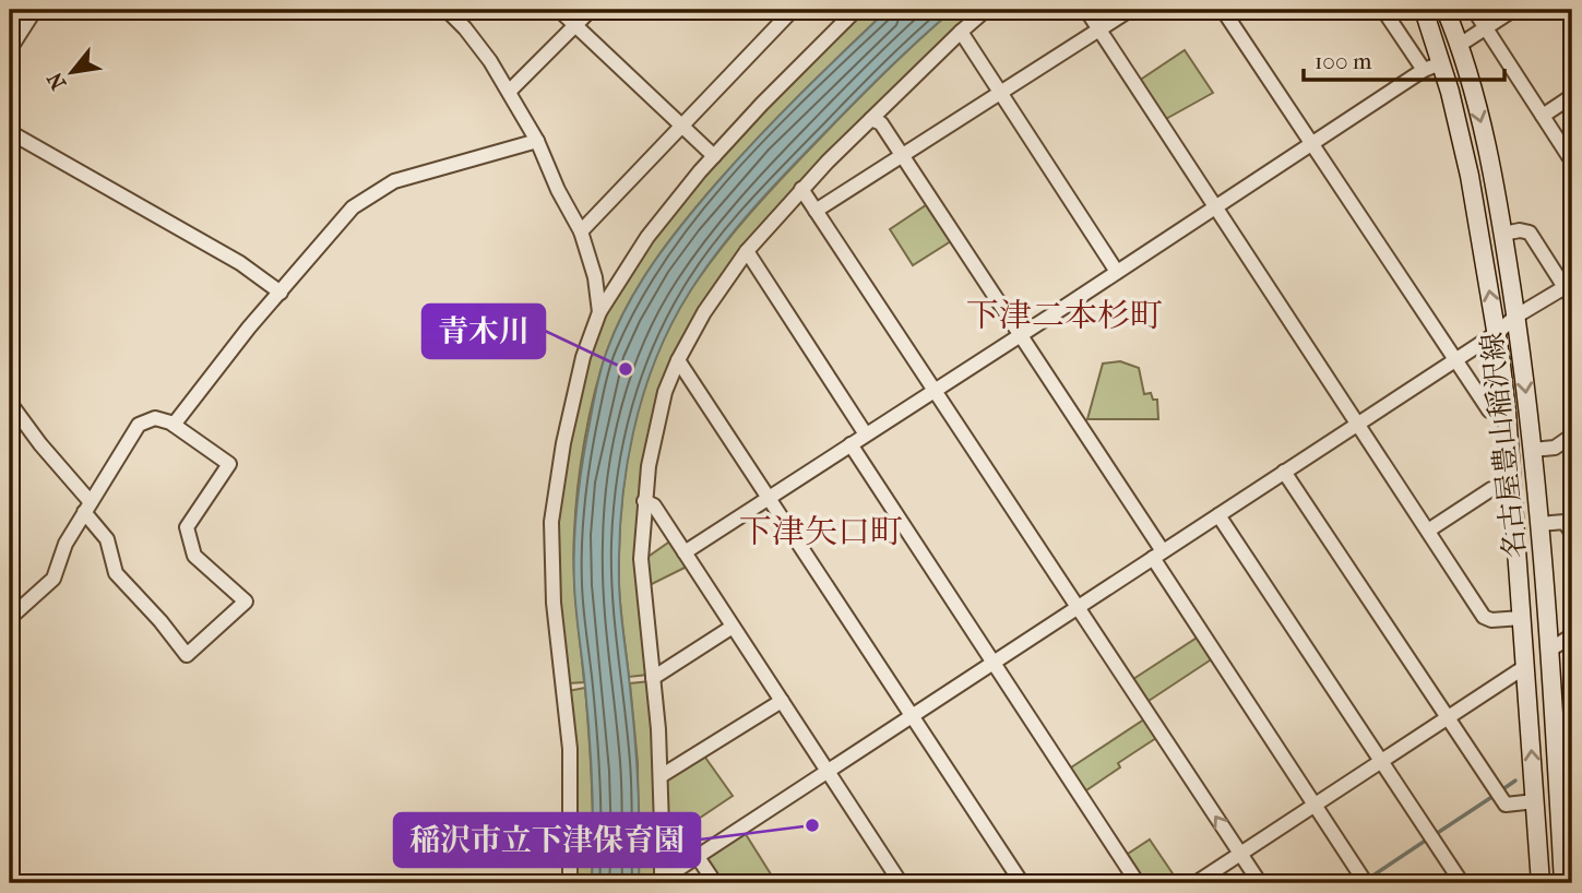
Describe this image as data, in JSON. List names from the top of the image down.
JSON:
{
  "streets": {
    "main road": ["名古屋豊山稲沢線"]
  },
  "districts": ["下津二本杉町", "下津矢口町"],
  "places": ["青木川", "稲沢市立下津保育園"],
  "scale_bar": "100 m",
  "north": "bottom left"
}
